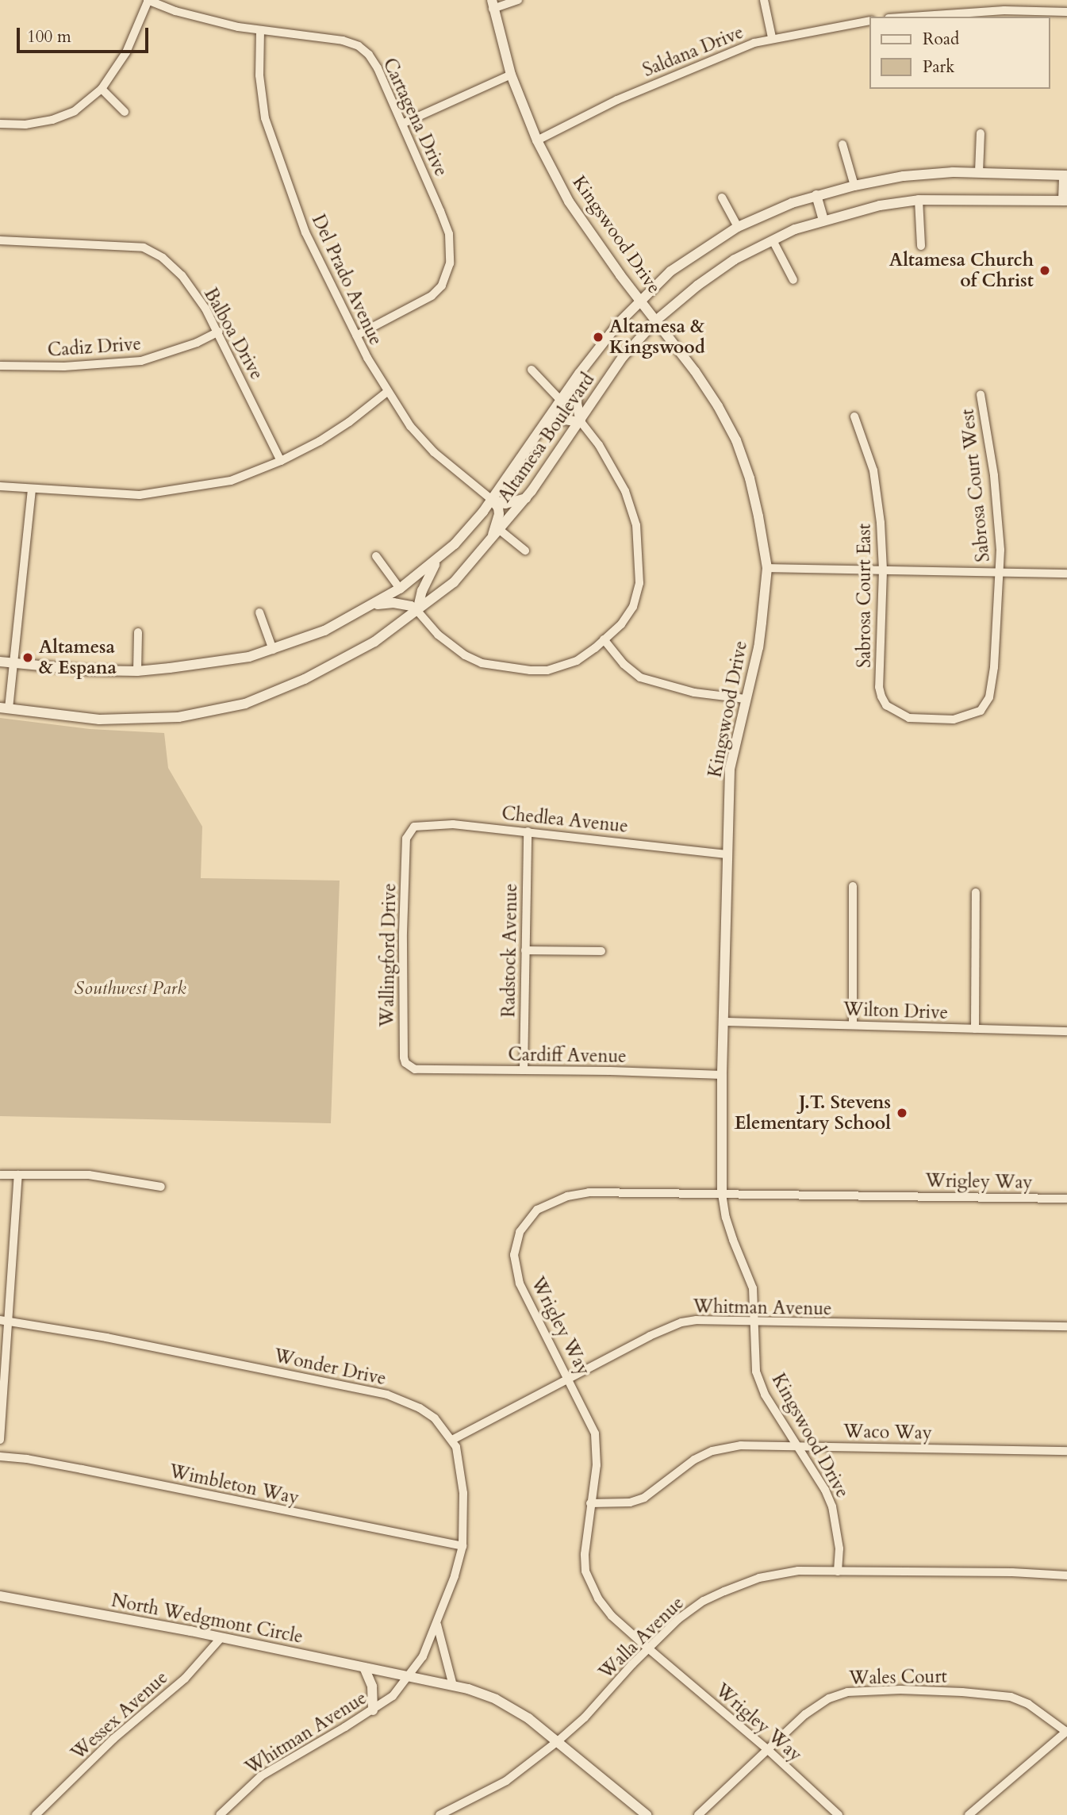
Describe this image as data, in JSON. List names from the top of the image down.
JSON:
{
  "streets": {
    "main road": ["Kingswood Drive", "Altamesa Boulevard", "North Wedgmont Circle"],
    "street": [
      "Saldana Drive",
      "Cartagena Drive",
      "Del Prado Avenue",
      "Balboa Drive",
      "Cadiz Drive",
      "Sabrosa Court West",
      "Sabrosa Court East",
      "Chedlea Avenue",
      "Radstock Avenue",
      "Wallingford Drive",
      "Wilton Drive",
      "Cardiff Avenue",
      "Wrigley Way",
      "Whitman Avenue",
      "Wonder Drive",
      "Waco Way",
      "Wimbleton Way",
      "Walla Avenue",
      "Wales Court",
      "Wessex Avenue"
    ]
  },
  "crossings": [
    ["Saldana Drive", "Kingswood Drive"],
    ["Cartagena Drive", "Del Prado Avenue"],
    ["Kingswood Drive", "Altamesa Boulevard"],
    ["Kingswood Drive", "Chedlea Avenue"],
    ["Kingswood Drive", "Wilton Drive"],
    ["Kingswood Drive", "Cardiff Avenue"],
    ["Kingswood Drive", "Wrigley Way"],
    ["Kingswood Drive", "Whitman Avenue"],
    ["Kingswood Drive", "Waco Way"],
    ["Kingswood Drive", "Walla Avenue"],
    ["Del Prado Avenue", "Altamesa Boulevard"],
    ["Balboa Drive", "Cadiz Drive"],
    ["Sabrosa Court West", "Sabrosa Court East"],
    ["Chedlea Avenue", "Radstock Avenue"],
    ["Chedlea Avenue", "Wallingford Drive"],
    ["Radstock Avenue", "Cardiff Avenue"],
    ["Wallingford Drive", "Cardiff Avenue"],
    ["Wrigley Way", "Whitman Avenue"],
    ["Wrigley Way", "Waco Way"],
    ["Wrigley Way", "Walla Avenue"],
    ["Wrigley Way", "Wales Court"],
    ["Whitman Avenue", "Wonder Drive"],
    ["Whitman Avenue", "North Wedgmont Circle"],
    ["Wonder Drive", "Wimbleton Way"],
    ["Wonder Drive", "North Wedgmont Circle"],
    ["North Wedgmont Circle", "Walla Avenue"],
    ["North Wedgmont Circle", "Wessex Avenue"]
  ],
  "parks": ["Southwest Park"],
  "places": [
    "Altamesa Church of Christ",
    "Altamesa & Kingswood",
    "Altamesa & Espana",
    "J.T. Stevens Elementary School"
  ],
  "legend": ["Road", "Park"],
  "scale_bar": "100 m"
}
